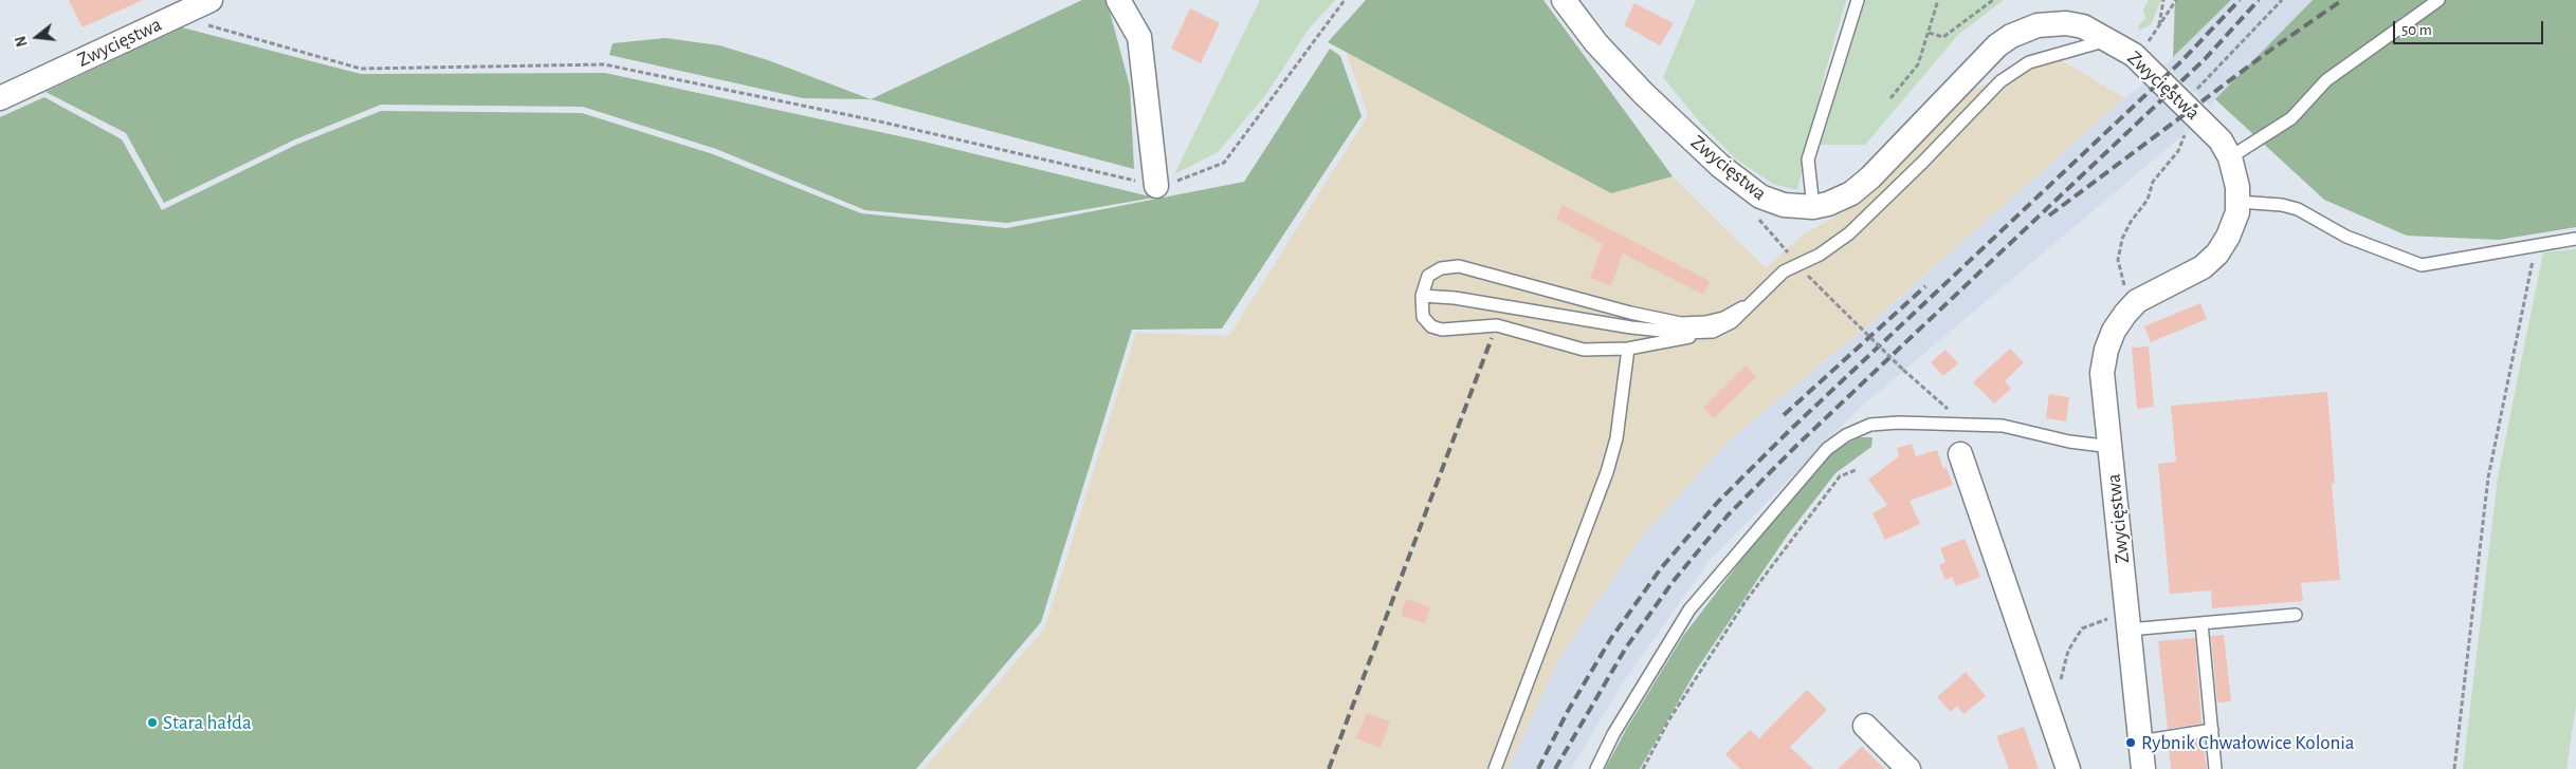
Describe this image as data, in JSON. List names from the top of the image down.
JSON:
{
  "streets": {
    "street": ["Zwycięstwa"]
  },
  "places": ["Stara hałda", "Rybnik Chwałowice Kolonia"],
  "scale_bar": "50 m",
  "north": "left"
}
